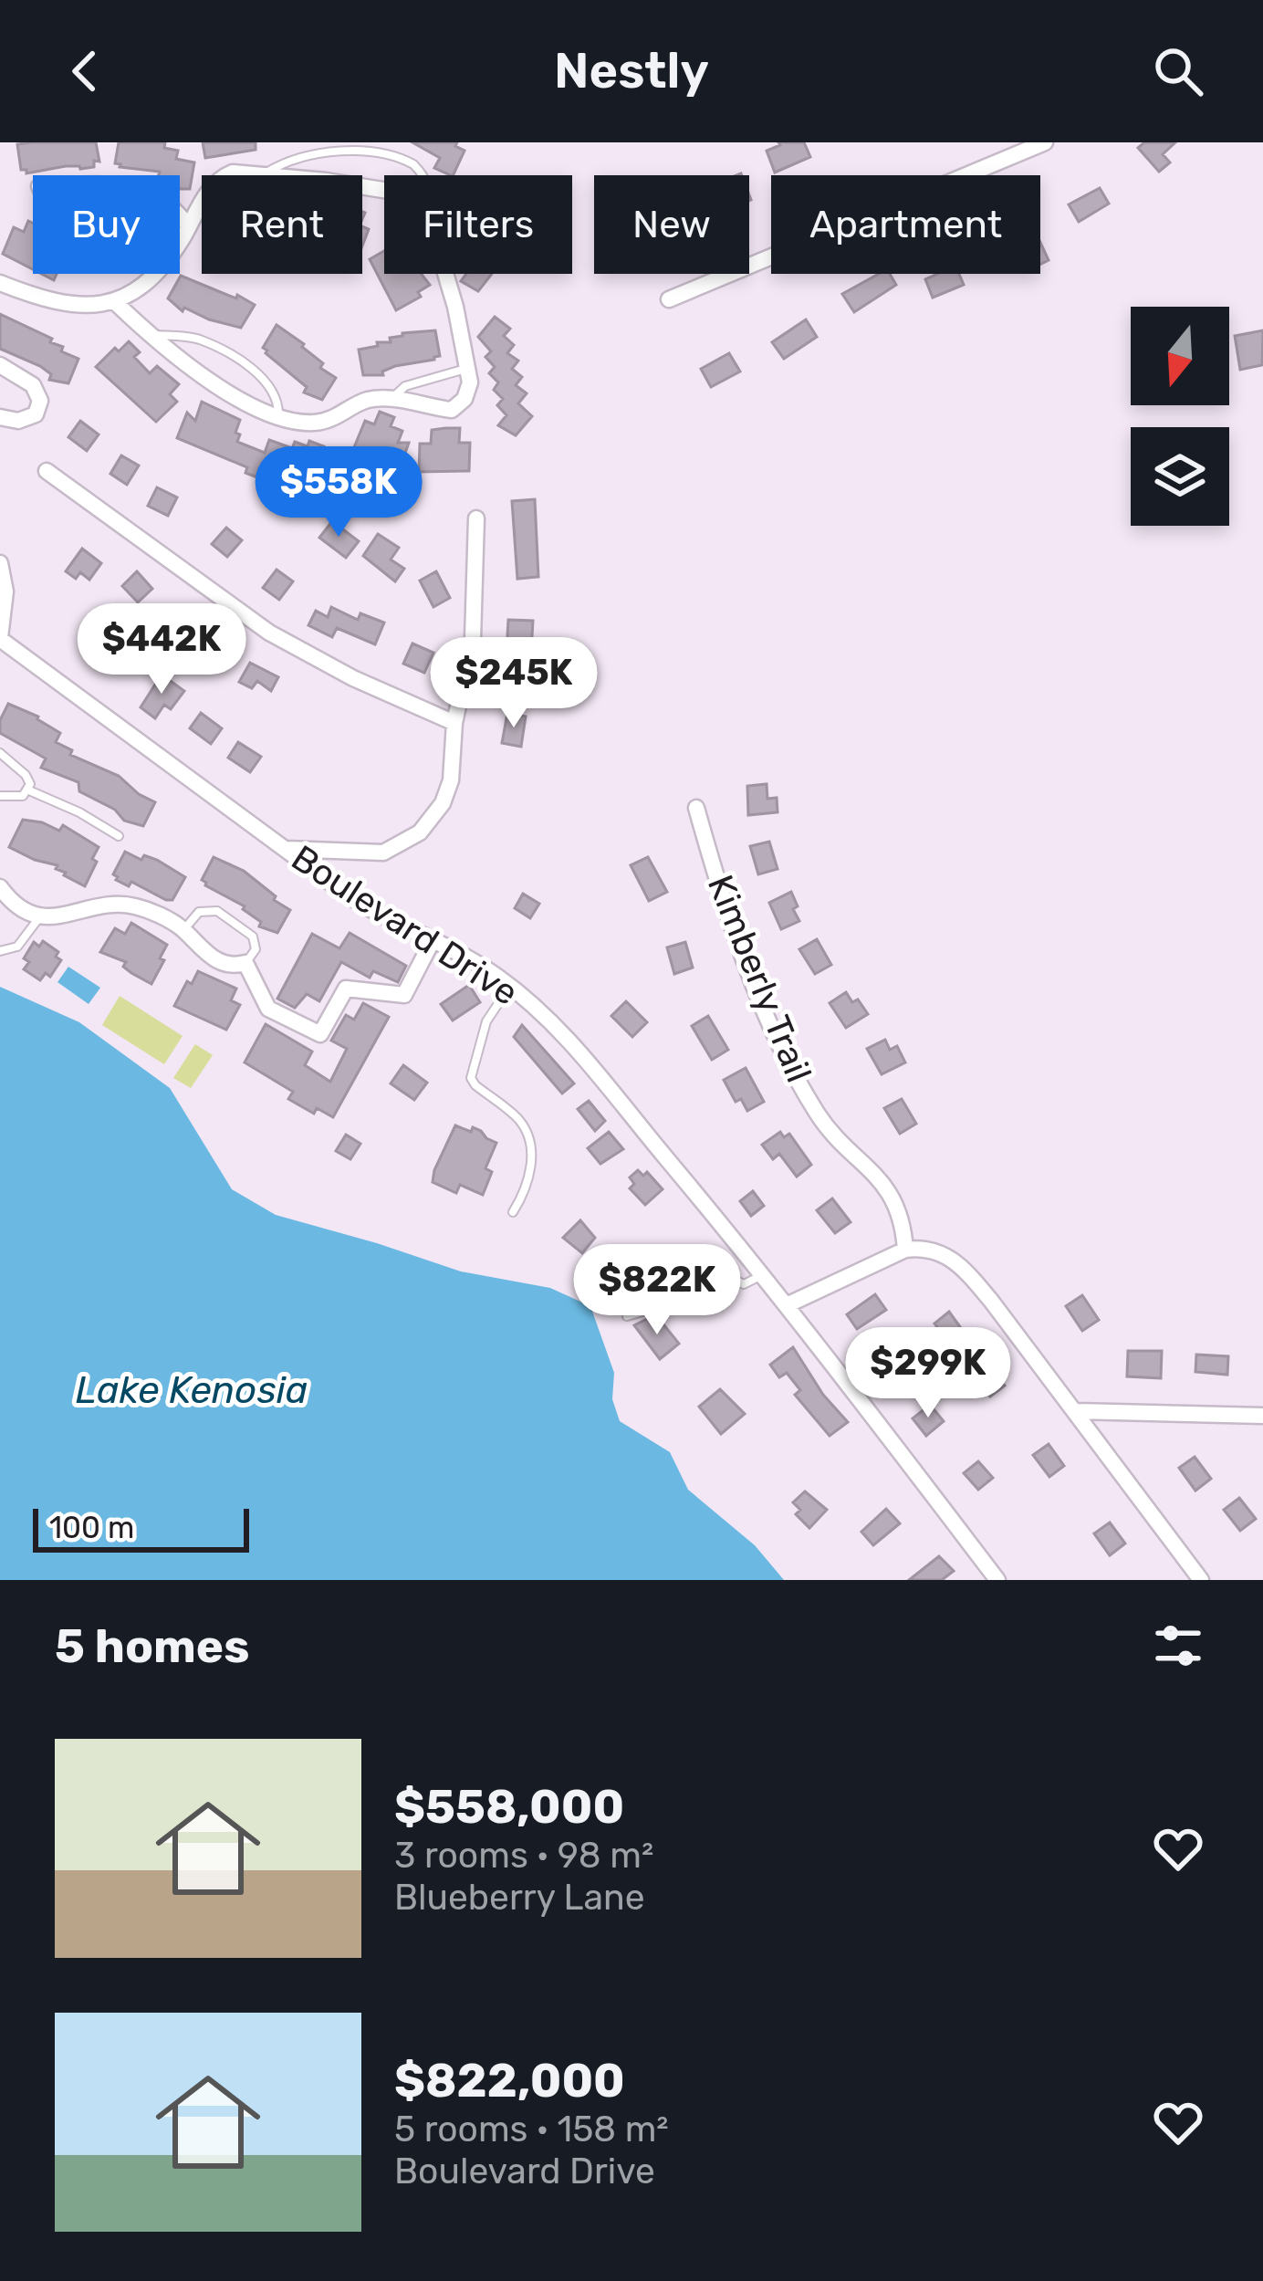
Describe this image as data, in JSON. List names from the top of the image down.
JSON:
{
  "streets": {
    "street": ["Boulevard Drive", "Kimberly Trail"]
  },
  "water": ["Lake Kenosia"],
  "scale_bar": "100 m",
  "north": "bottom",
  "page": {
    "header": "Nestly",
    "chip": [
      "Buy",
      "Rent",
      "Filters",
      "New",
      "Apartment"
    ],
    "price": [
      "$558K",
      "$442K",
      "$245K",
      "$822K",
      "$299K"
    ],
    "scale": "100 m",
    "heading": "5 homes",
    "list": [
      {
        "name": "$558,000",
        "note": "3 rooms · 98 m² · Blueberry Lane"
      },
      {
        "name": "$822,000",
        "note": "5 rooms · 158 m² · Boulevard Drive"
      }
    ]
  }
}
